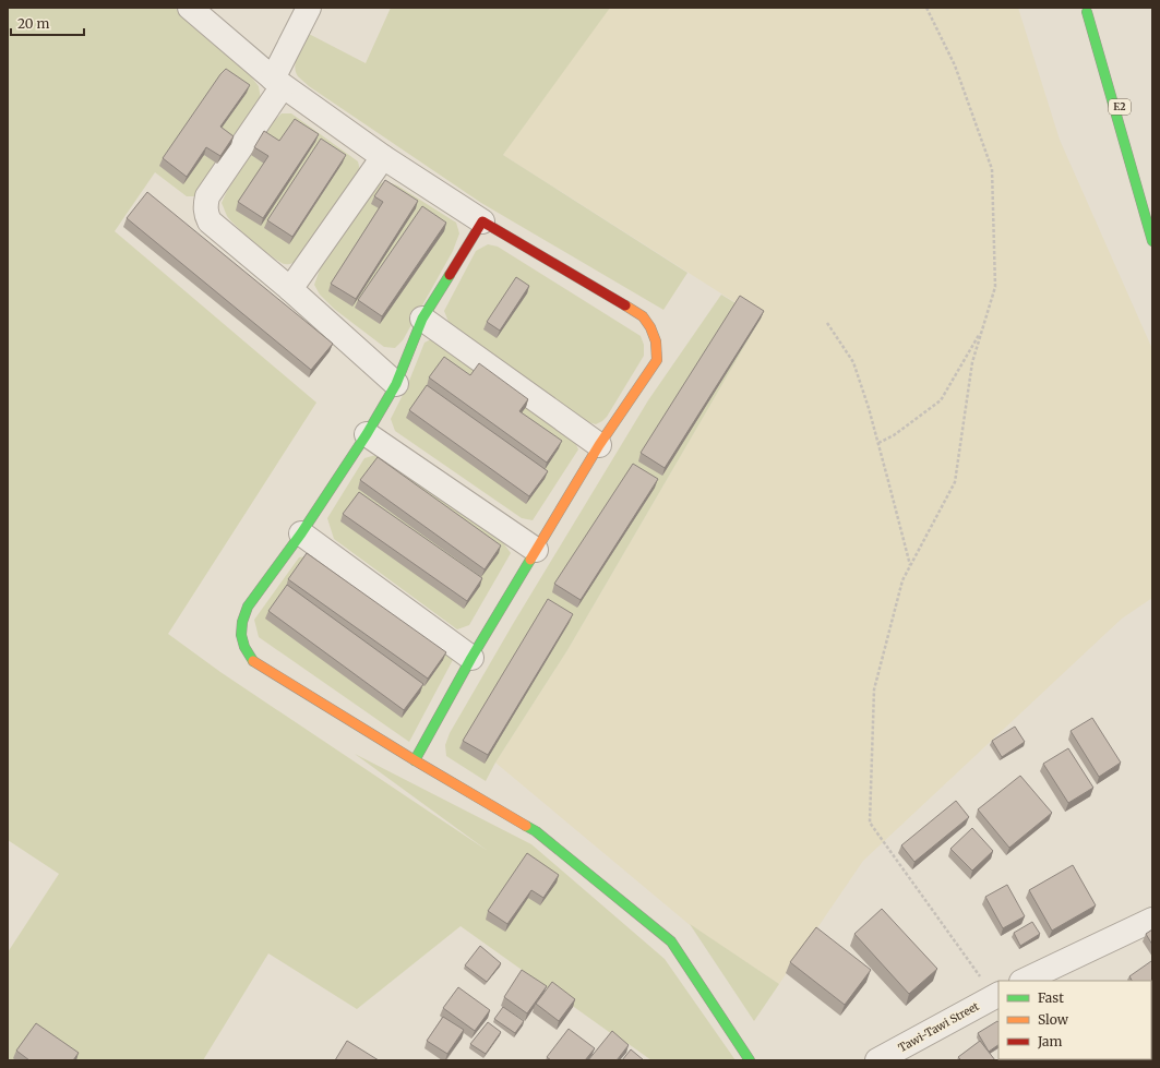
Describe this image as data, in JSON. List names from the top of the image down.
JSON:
{
  "streets": {
    "main road": ["E2"],
    "street": ["Tawi-Tawi Street"]
  },
  "legend": ["Fast", "Slow", "Jam"],
  "scale_bar": "20 m"
}
